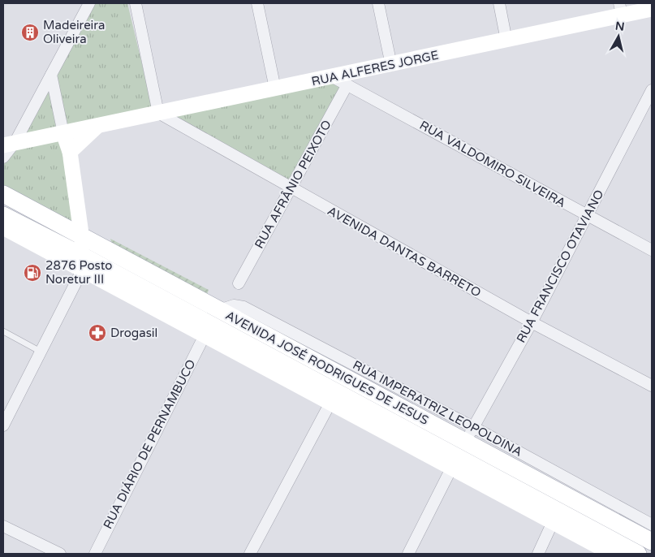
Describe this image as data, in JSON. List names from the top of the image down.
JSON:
{
  "streets": {
    "main road": ["AVENIDA JOSÉ RODRIGUES DE JESUS"],
    "street": [
      "RUA ALFERES JORGE",
      "RUA VALDOMIRO SILVEIRA",
      "RUA AFRÂNIO PEIXOTO",
      "AVENIDA DANTAS BARRETO",
      "RUA FRANCISCO OTAVIANO",
      "RUA IMPERATRIZ LEOPOLDINA",
      "RUA DIÁRIO DE PERNAMBUCO"
    ]
  },
  "crossings": [
    ["RUA ALFERES JORGE", "RUA VALDOMIRO SILVEIRA"],
    ["RUA ALFERES JORGE", "AVENIDA DANTAS BARRETO"],
    ["RUA VALDOMIRO SILVEIRA", "RUA AFRÂNIO PEIXOTO"],
    ["RUA VALDOMIRO SILVEIRA", "RUA FRANCISCO OTAVIANO"],
    ["RUA AFRÂNIO PEIXOTO", "AVENIDA DANTAS BARRETO"],
    ["AVENIDA DANTAS BARRETO", "RUA FRANCISCO OTAVIANO"],
    ["RUA FRANCISCO OTAVIANO", "AVENIDA JOSÉ RODRIGUES DE JESUS"],
    ["RUA FRANCISCO OTAVIANO", "RUA IMPERATRIZ LEOPOLDINA"],
    ["AVENIDA JOSÉ RODRIGUES DE JESUS", "RUA IMPERATRIZ LEOPOLDINA"],
    ["AVENIDA JOSÉ RODRIGUES DE JESUS", "RUA DIÁRIO DE PERNAMBUCO"]
  ],
  "places": {
    "building": ["Madeireira Oliveira"],
    "fuel station": ["2876 Posto Noretur III"],
    "pharmacy": ["Drogasil"]
  },
  "north": "top"
}
